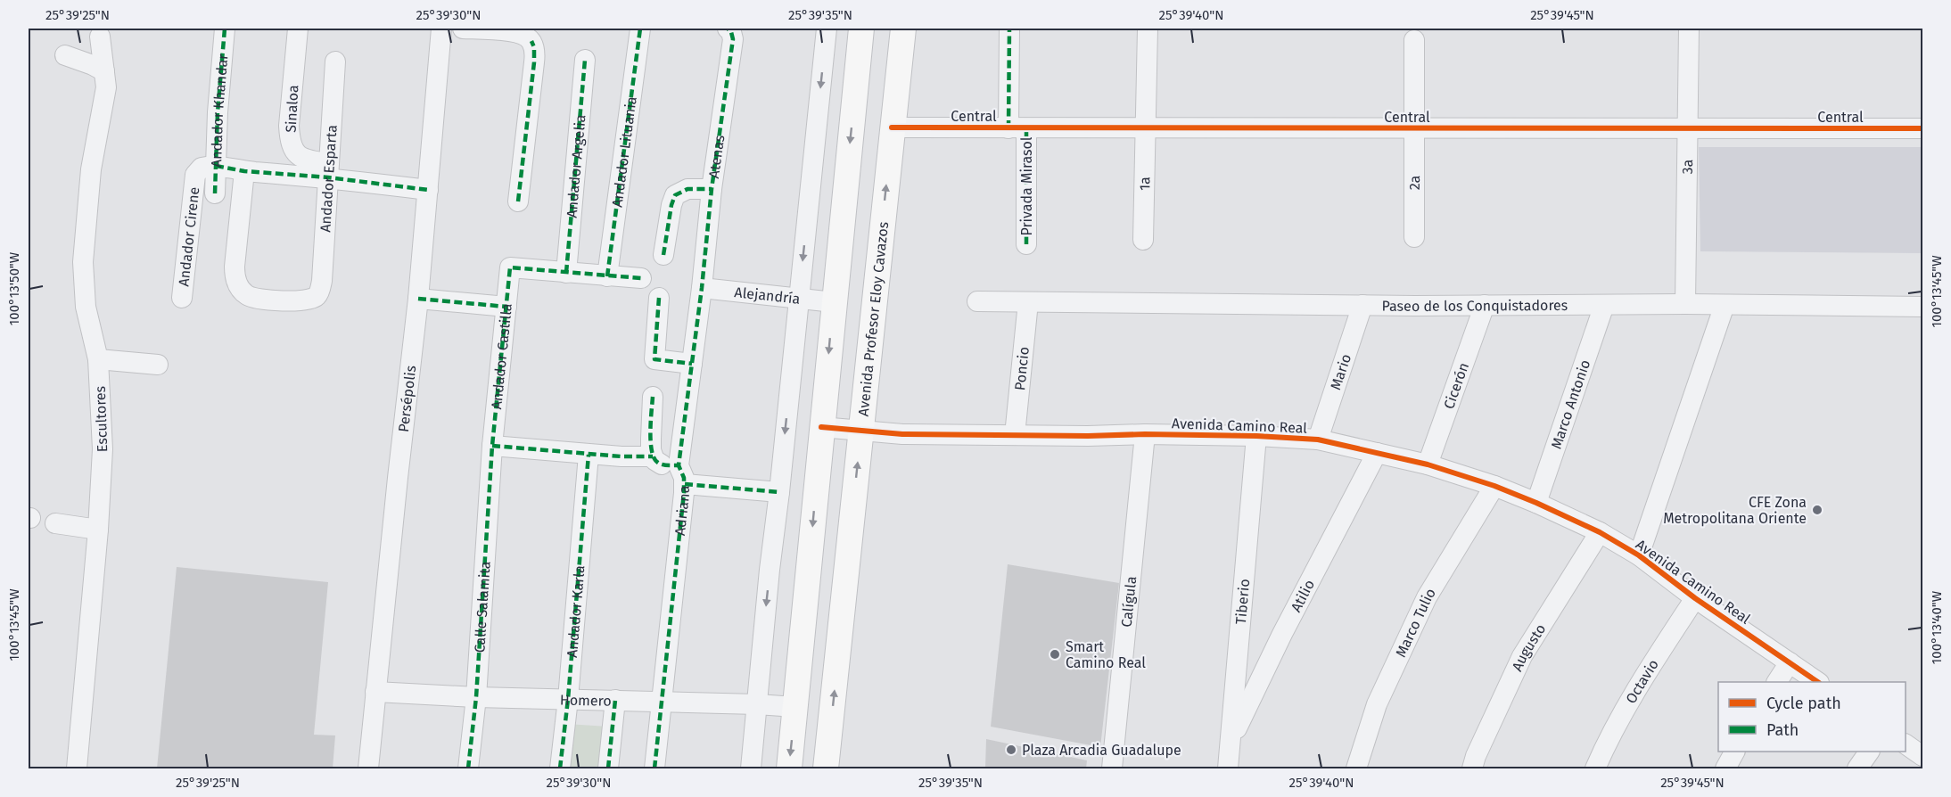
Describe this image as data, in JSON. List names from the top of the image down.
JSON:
{
  "streets": {
    "main road": ["Avenida Profesor Eloy Cavazos"],
    "street": [
      "Sinaloa",
      "Andador Khandar",
      "Central",
      "Andador Lituania",
      "Atenas",
      "3a",
      "Andador Argelia",
      "Andador Esparta",
      "2a",
      "1a",
      "Privada Mirasol",
      "Andador Cirene",
      "Alejandría",
      "Paseo de los Conquistadores",
      "Andador Castilla",
      "Poncio",
      "Mario",
      "Cicerón",
      "Persépolis",
      "Marco Antonio",
      "Escultores",
      "Avenida Camino Real",
      "Adriana",
      "Atilio",
      "Calígula",
      "Tiberio",
      "Calle Salamita",
      "Andador Karla",
      "Marco Tulio",
      "Augusto",
      "Octavio",
      "Homero"
    ]
  },
  "crossings": [
    ["Sinaloa", "Andador Esparta"],
    ["Andador Khandar", "Andador Esparta"],
    ["Andador Khandar", "Andador Cirene"],
    ["Central", "3a"],
    ["Central", "2a"],
    ["Central", "1a"],
    ["Central", "Privada Mirasol"],
    ["Central", "Avenida Profesor Eloy Cavazos"],
    ["Atenas", "Alejandría"],
    ["Atenas", "Adriana"],
    ["3a", "Paseo de los Conquistadores"],
    ["Andador Argelia", "Andador Castilla"],
    ["Alejandría", "Adriana"],
    ["Paseo de los Conquistadores", "Poncio"],
    ["Paseo de los Conquistadores", "Mario"],
    ["Paseo de los Conquistadores", "Cicerón"],
    ["Paseo de los Conquistadores", "Marco Antonio"],
    ["Avenida Profesor Eloy Cavazos", "Avenida Camino Real"],
    ["Andador Castilla", "Calle Salamita"],
    ["Poncio", "Avenida Camino Real"],
    ["Mario", "Avenida Camino Real"],
    ["Cicerón", "Avenida Camino Real"],
    ["Persépolis", "Homero"],
    ["Marco Antonio", "Avenida Camino Real"],
    ["Avenida Camino Real", "Atilio"],
    ["Avenida Camino Real", "Calígula"],
    ["Avenida Camino Real", "Tiberio"],
    ["Avenida Camino Real", "Marco Tulio"],
    ["Avenida Camino Real", "Augusto"],
    ["Avenida Camino Real", "Octavio"],
    ["Adriana", "Homero"],
    ["Atilio", "Tiberio"],
    ["Calle Salamita", "Homero"],
    ["Andador Karla", "Homero"]
  ],
  "places": ["CFE Zona Metropolitana Oriente", "Smart Camino Real", "Plaza Arcadia Guadalupe"],
  "legend": ["Cycle path", "Path"],
  "coordinates": [
    "25°39'25\"N",
    "25°39'30\"N",
    "25°39'35\"N",
    "25°39'40\"N",
    "25°39'45\"N",
    "100°13'50\"W",
    "100°13'45\"W",
    "100°13'40\"W"
  ]
}
